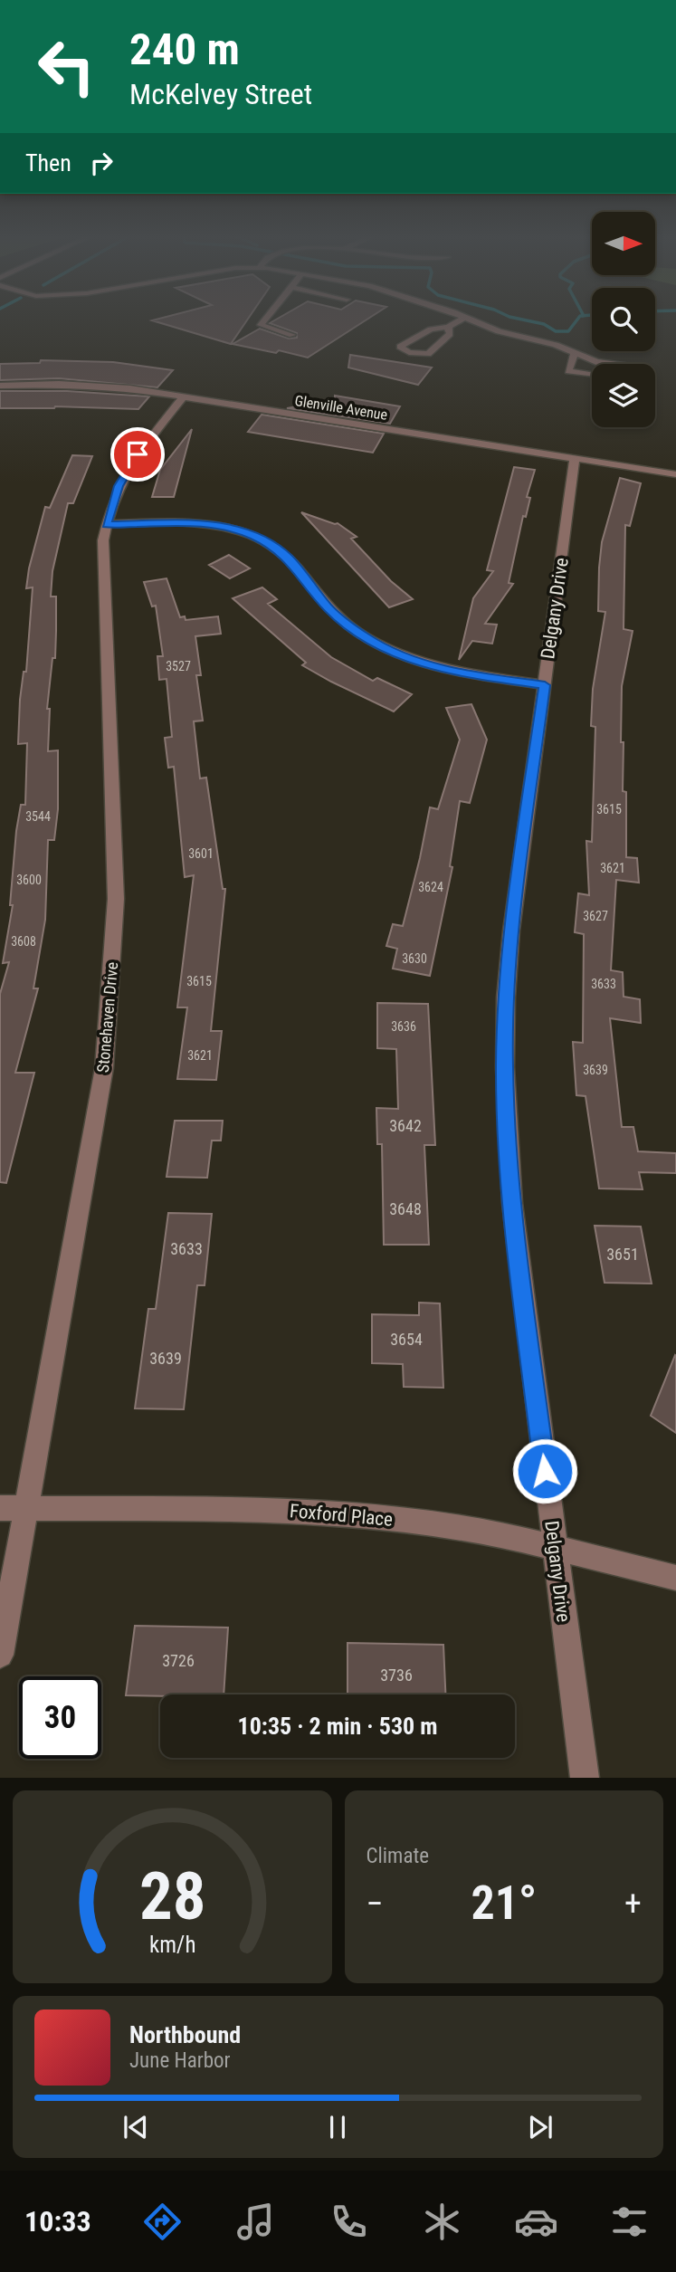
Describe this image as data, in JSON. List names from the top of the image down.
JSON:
{
  "streets": {
    "street": [
      "Glenville Avenue",
      "Delgany Drive",
      "Stonehaven Drive",
      "Foxford Place"
    ]
  },
  "crossings": [
    ["Glenville Avenue", "Delgany Drive"],
    ["Glenville Avenue", "Stonehaven Drive"],
    ["Delgany Drive", "Foxford Place"],
    ["Stonehaven Drive", "Foxford Place"]
  ],
  "house_numbers": [
    "3527",
    "3615",
    "3544",
    "3601",
    "3621",
    "3600",
    "3624",
    "3627",
    "3608",
    "3630",
    "3615",
    "3633",
    "3636",
    "3621",
    "3639",
    "3642",
    "3648",
    "3633",
    "3651",
    "3654",
    "3639",
    "3726",
    "3736"
  ],
  "north": "right",
  "page": {
    "turn": ["240 m", "McKelvey Street"],
    "then": "Then",
    "limit": "30",
    "trip": "10:35 · 2 min · 530 m",
    "tile": "Climate",
    "heat": ["−", "21°", "+"],
    "song": ["Northbound", "June Harbor"],
    "tabs": "10:33",
    "gauge": ["28", "km/h"]
  }
}
